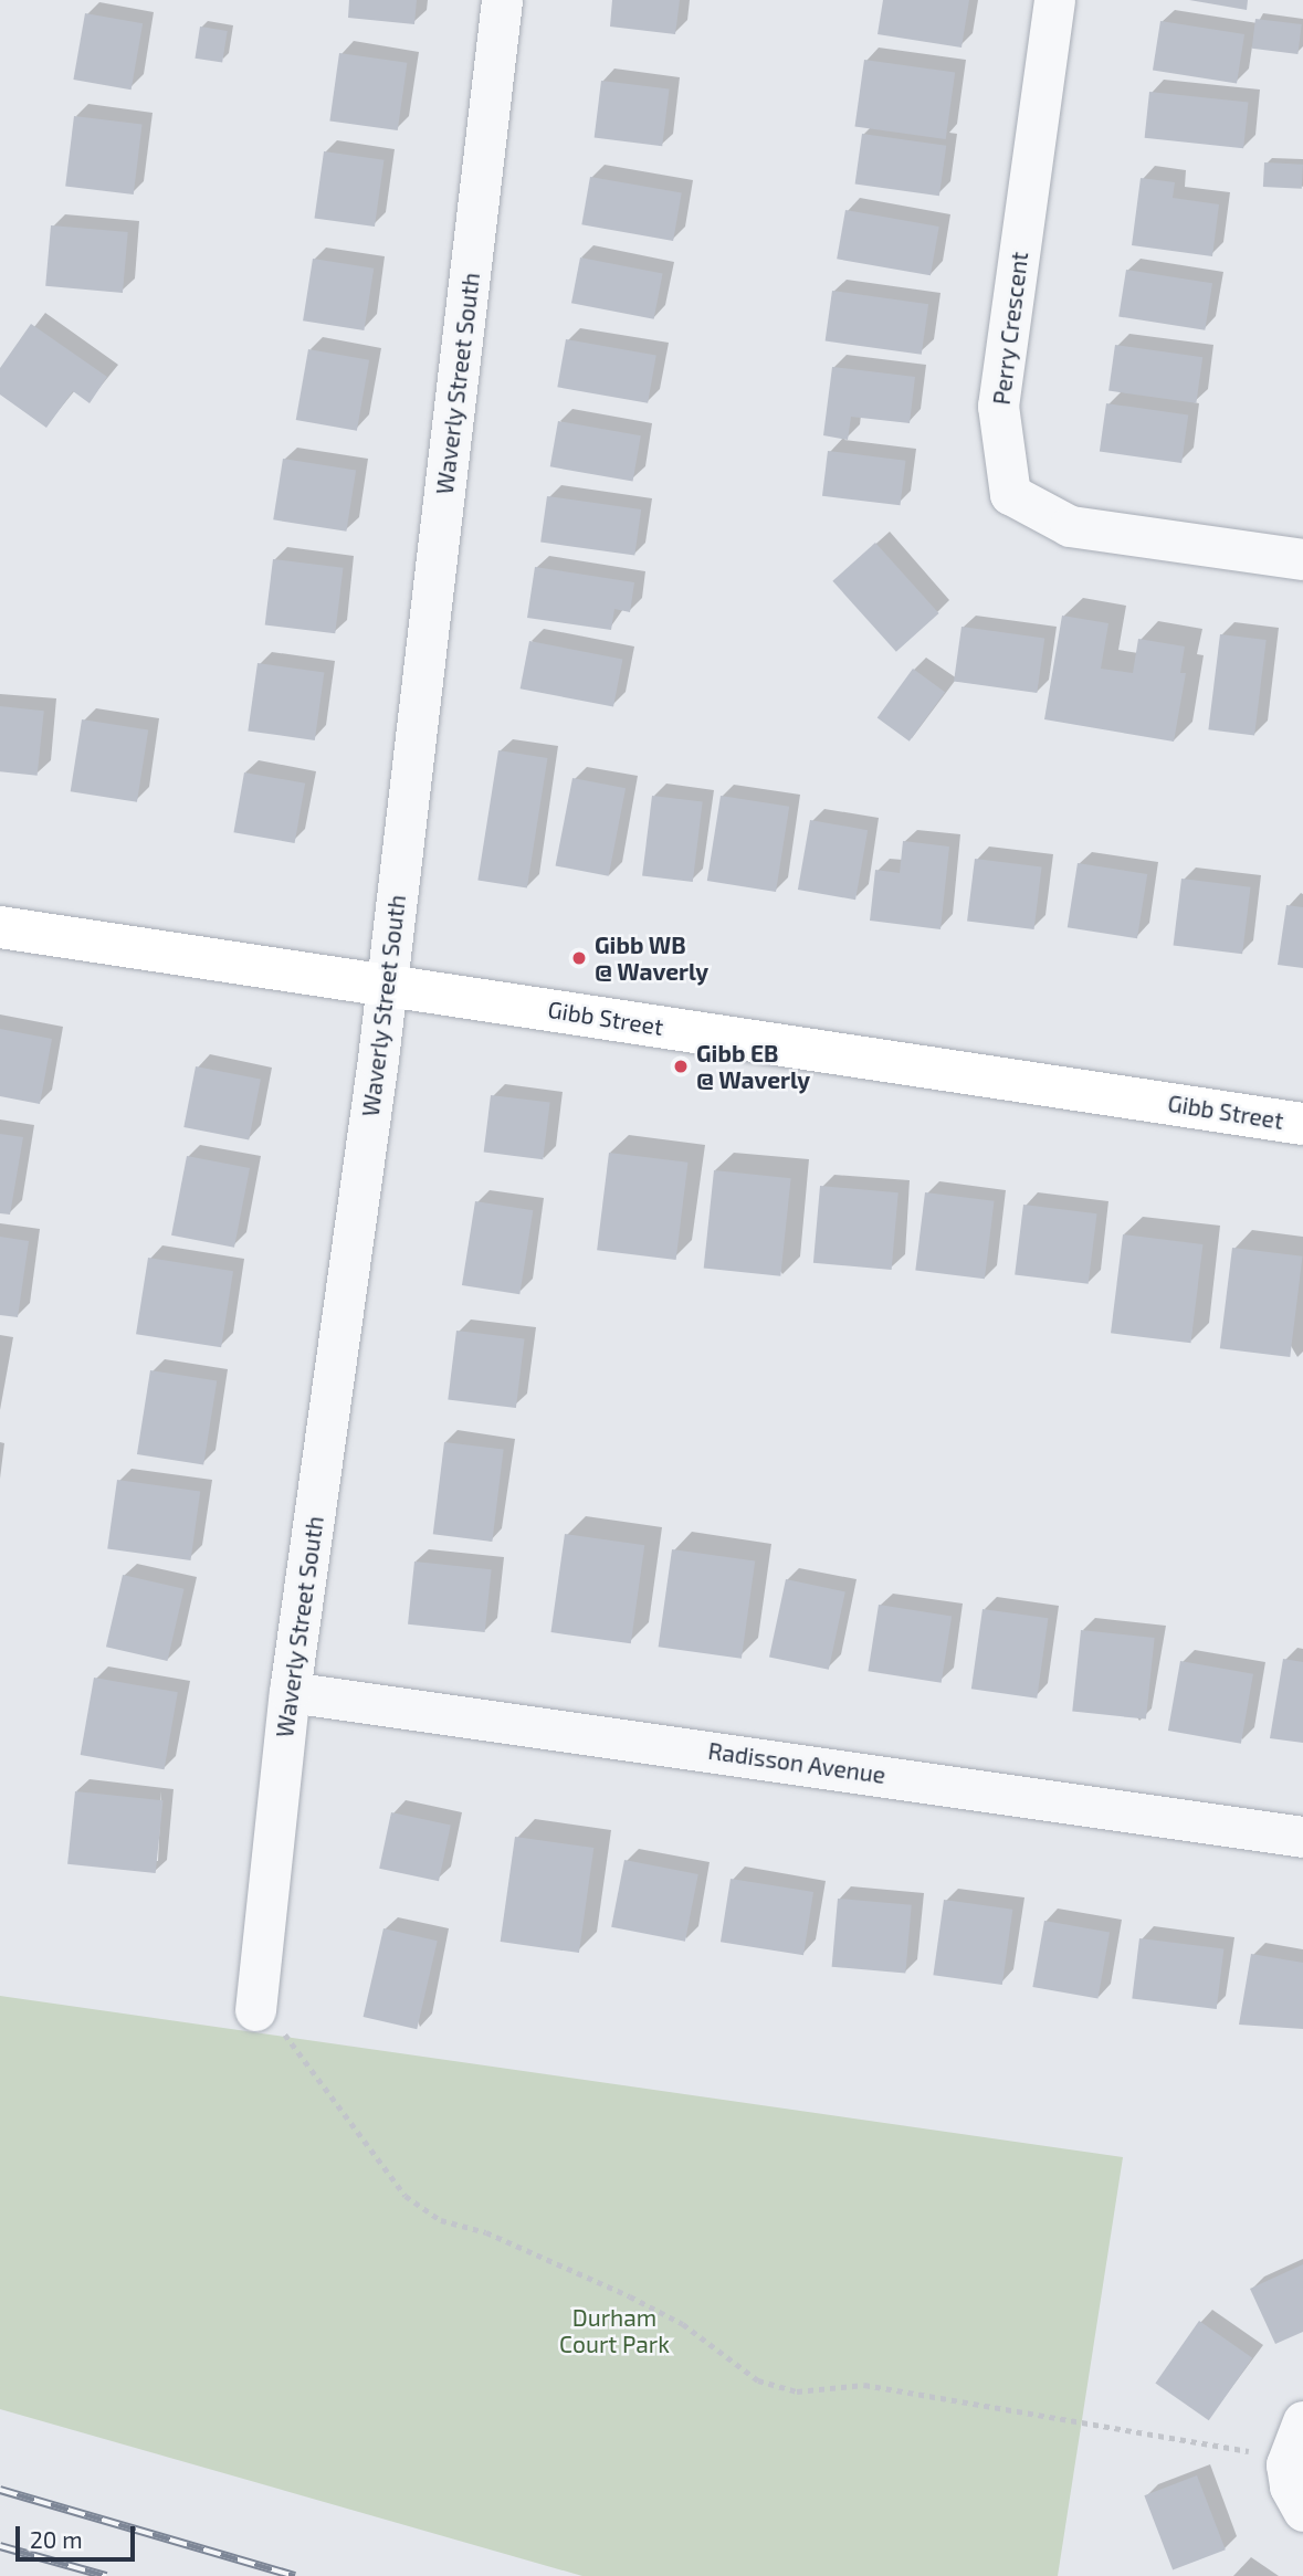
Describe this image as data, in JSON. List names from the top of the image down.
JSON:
{
  "streets": {
    "main road": ["Gibb Street"],
    "street": ["Perry Crescent", "Waverly Street South", "Radisson Avenue"]
  },
  "crossings": [
    ["Waverly Street South", "Gibb Street"],
    ["Waverly Street South", "Radisson Avenue"]
  ],
  "parks": ["Durham Court Park"],
  "places": ["Gibb WB @ Waverly", "Gibb EB @ Waverly"],
  "scale_bar": "20 m"
}
